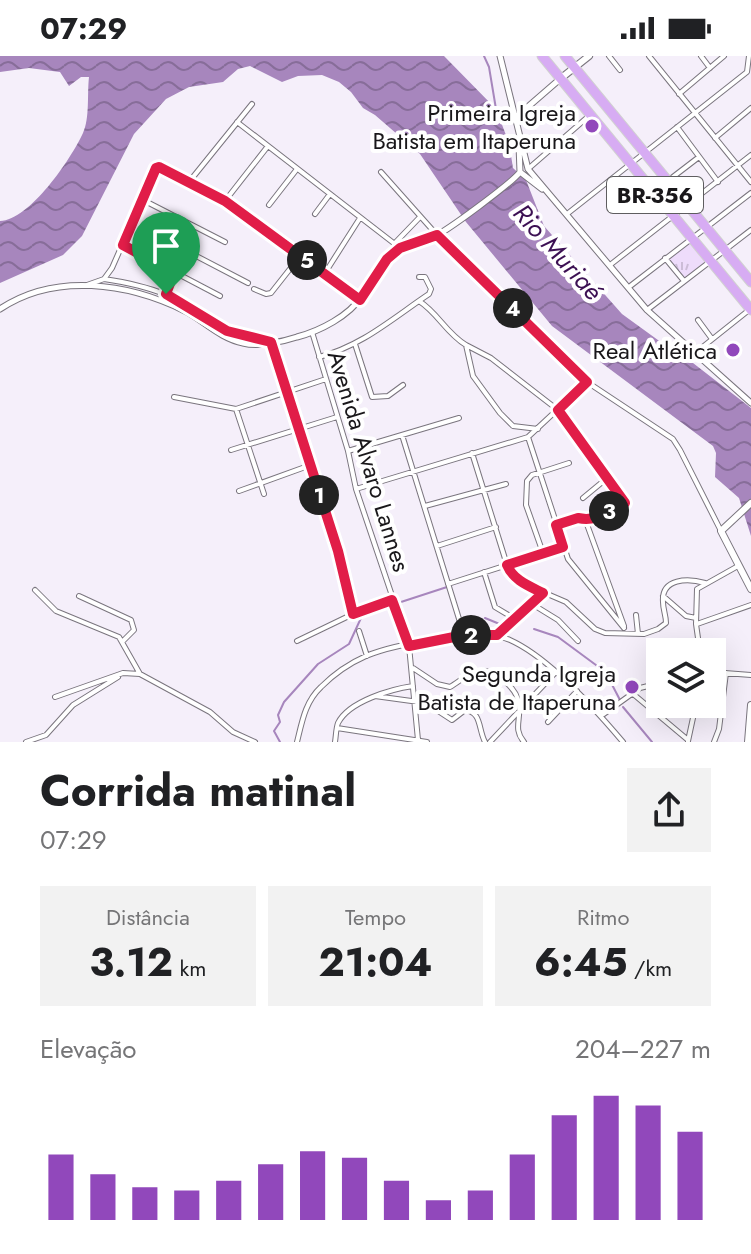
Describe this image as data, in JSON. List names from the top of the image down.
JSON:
{
  "streets": {
    "highway": ["BR-356"],
    "street": ["Avenida Alvaro Lannes"]
  },
  "water": ["Rio Muriaé"],
  "places": ["Primeira Igreja Batista em Itaperuna", "Real Atlética", "Segunda Igreja Batista de Itaperuna"],
  "page": {
    "status": "07:29",
    "pins": [
      "5",
      "4",
      "1",
      "3",
      "2"
    ],
    "heading": ["Corrida matinal", "07:29"],
    "stats": [
      ["Distância", "3.12 km"],
      ["Tempo", "21:04"],
      ["Ritmo", "6:45 /km"]
    ],
    "chart": ["Elevação", "204–227 m"]
  }
}
